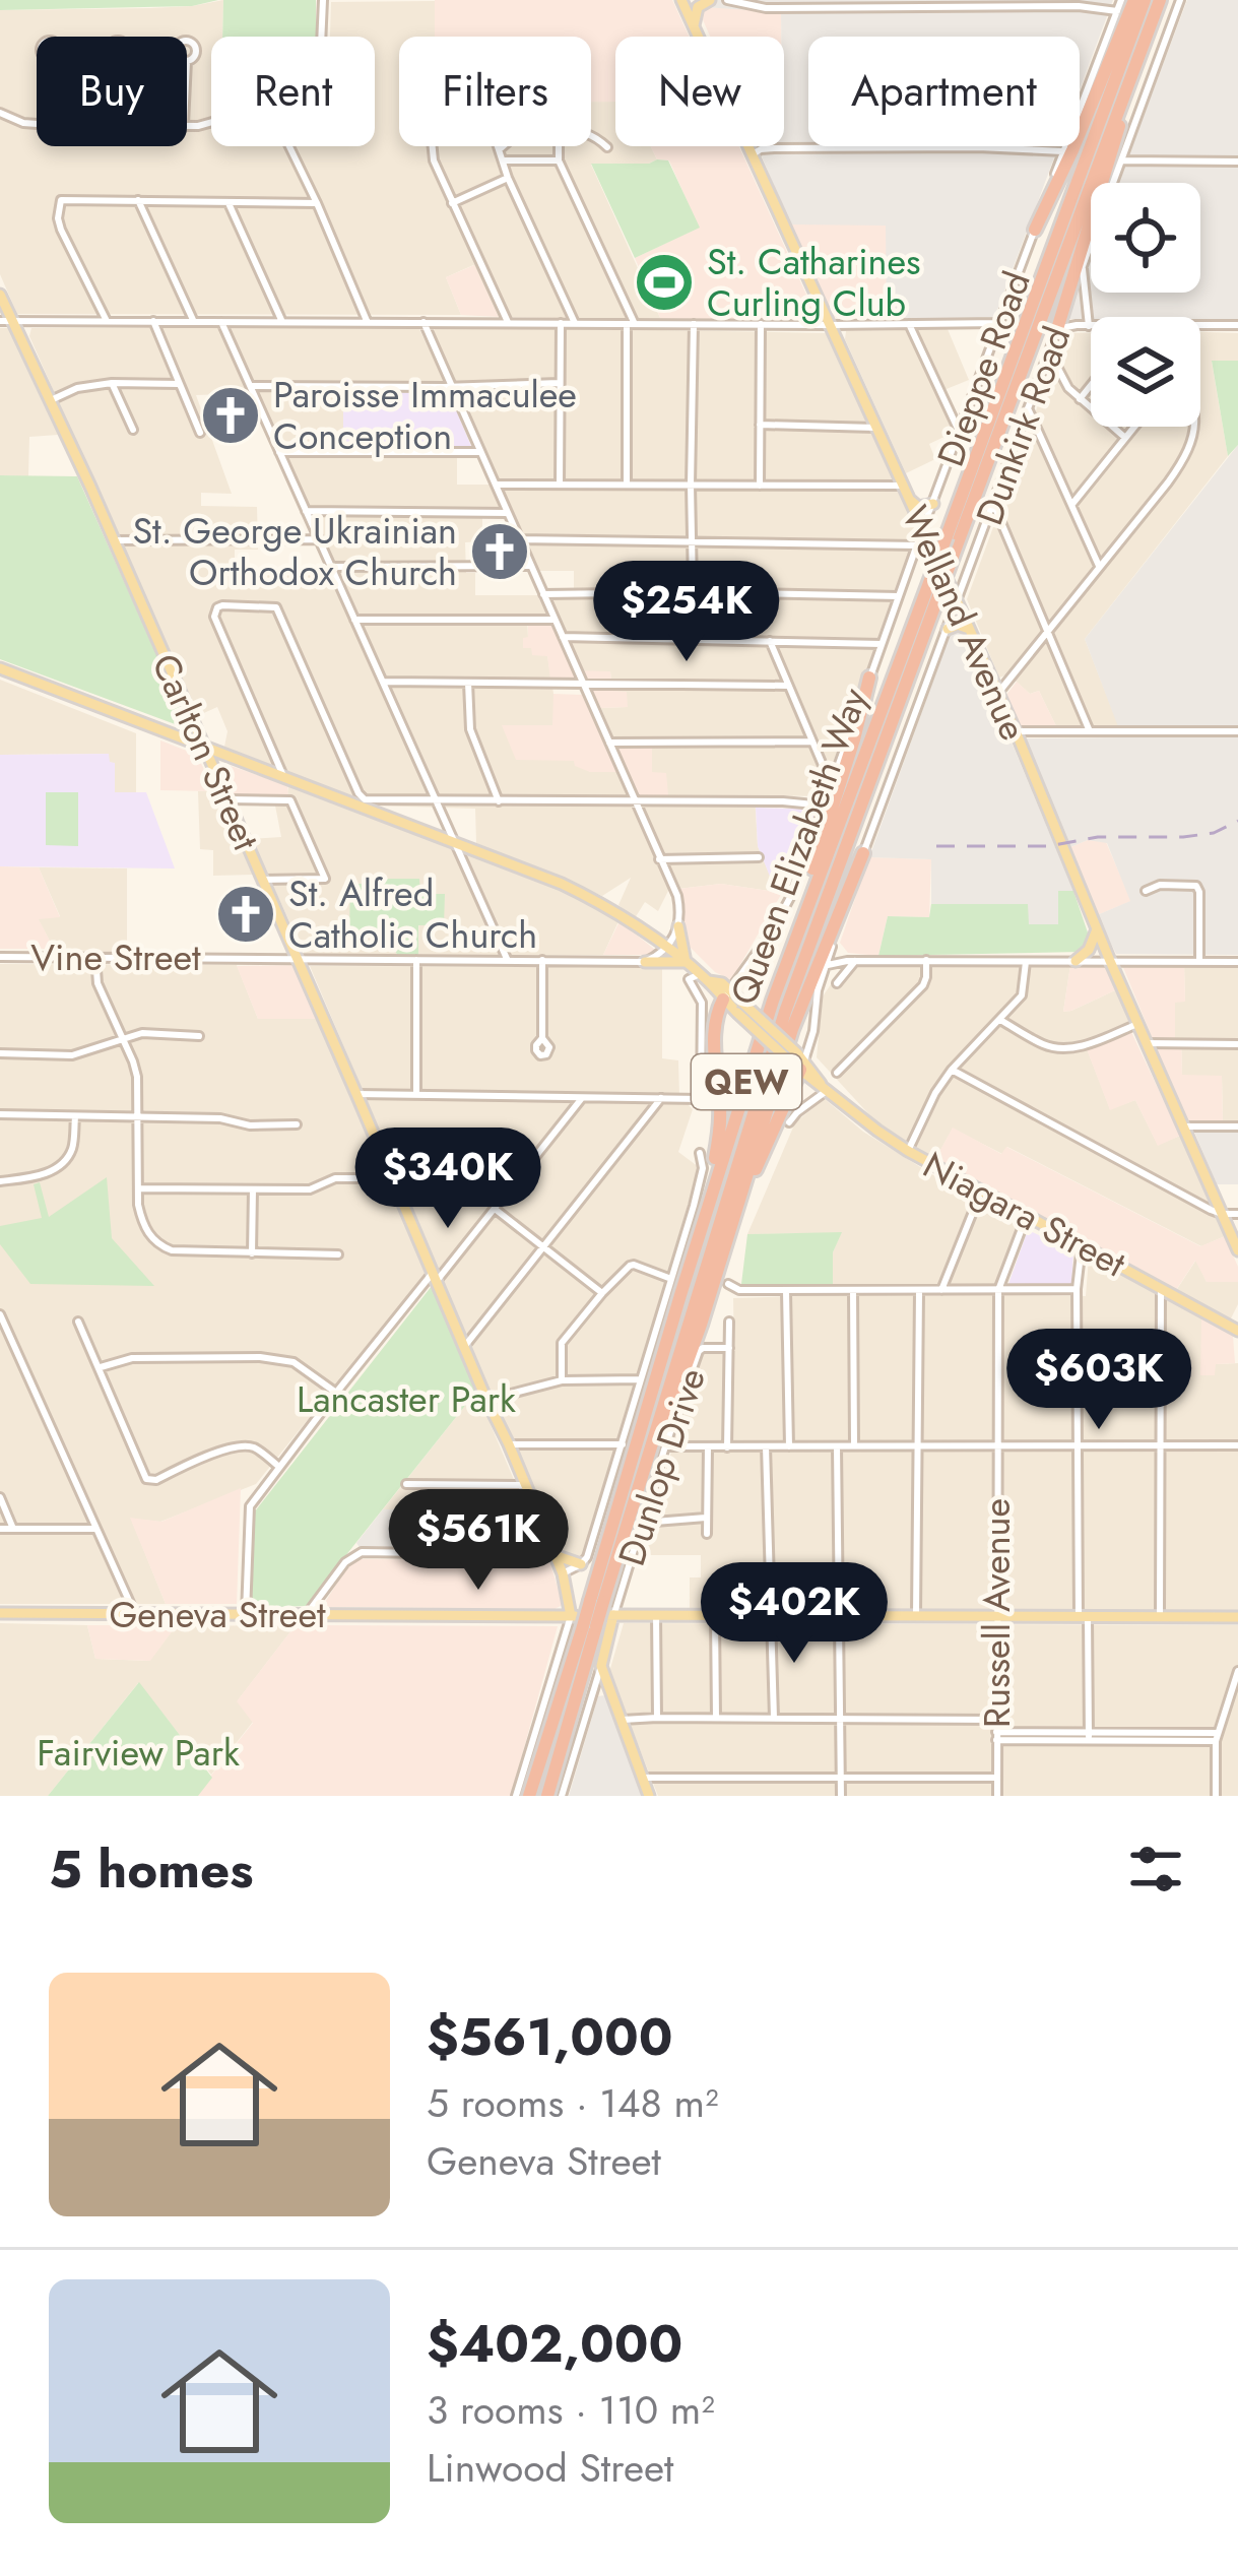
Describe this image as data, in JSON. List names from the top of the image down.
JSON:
{
  "streets": {
    "highway": ["Queen Elizabeth Way", "QEW"],
    "main road": [
      "Welland Avenue",
      "Carlton Street",
      "Niagara Street",
      "Dunlop Drive",
      "Geneva Street"
    ],
    "street": [
      "Dieppe Road",
      "Dunkirk Road",
      "Vine Street",
      "Russell Avenue"
    ]
  },
  "crossings": [
    ["Dieppe Road", "Welland Avenue"],
    ["Dieppe Road", "Niagara Street"],
    ["Dunkirk Road", "Welland Avenue"],
    ["Dunkirk Road", "Niagara Street"],
    ["Carlton Street", "Queen Elizabeth Way"],
    ["Carlton Street", "Vine Street"],
    ["Carlton Street", "Niagara Street"],
    ["Carlton Street", "Geneva Street"],
    ["Queen Elizabeth Way", "Geneva Street"],
    ["Niagara Street", "Russell Avenue"],
    ["Dunlop Drive", "Geneva Street"],
    ["Russell Avenue", "Geneva Street"]
  ],
  "parks": ["Lancaster Park", "Fairview Park"],
  "places": {
    "sports": ["St. Catharines Curling Club"],
    "church": ["Paroisse Immaculee Conception", "St. George Ukrainian Orthodox Church", "St. Alfred Catholic Church"]
  },
  "page": {
    "chip": [
      "Buy",
      "Rent",
      "Filters",
      "New",
      "Apartment"
    ],
    "price": [
      "$254K",
      "$340K",
      "$603K",
      "$561K",
      "$402K"
    ],
    "heading": "5 homes",
    "list": [
      {
        "name": "$561,000",
        "note": "5 rooms · 148 m² · Geneva Street"
      },
      {
        "name": "$402,000",
        "note": "3 rooms · 110 m² · Linwood Street"
      }
    ]
  }
}
